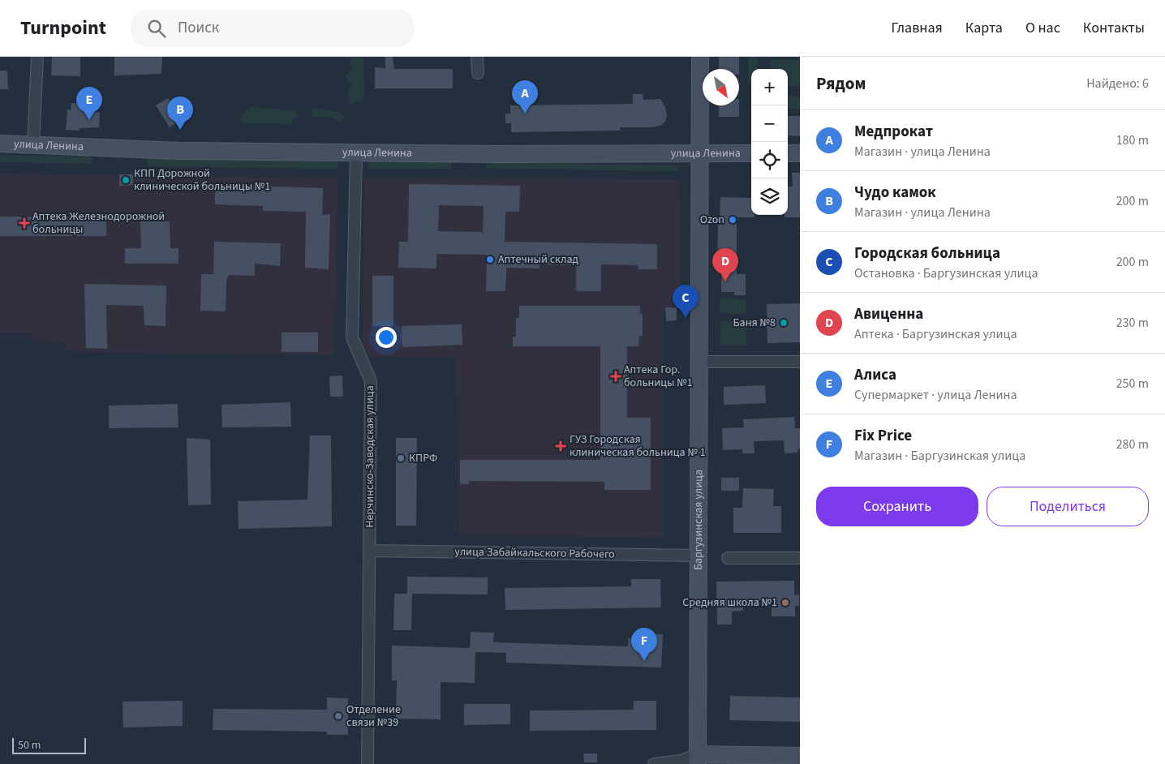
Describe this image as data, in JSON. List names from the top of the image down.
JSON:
{
  "streets": {
    "main road": ["улица Ленина", "Баргузинская улица"],
    "street": ["Нерчинско-Заводская улица", "улица Забайкальского Рабочего"]
  },
  "crossings": [
    ["улица Ленина", "Нерчинско-Заводская улица"],
    ["улица Ленина", "Баргузинская улица"],
    ["Нерчинско-Заводская улица", "улица Забайкальского Рабочего"],
    ["Баргузинская улица", "улица Забайкальского Рабочего"]
  ],
  "places": {
    "other": [
      "КПП Дорожной клинической больницы №1",
      "Ozon",
      "Аптечный склад",
      "Баня №8",
      "КПРФ",
      "Средняя школа №1",
      "Отделение связи №39"
    ],
    "health": ["Аптека Железнодорожной больницы", "Аптека Гор. больницы №1", "ГУЗ Городская клиническая больница № 1"]
  },
  "scale_bar": "50 m",
  "north": "bottom right",
  "page": {
    "header": "Turnpoint",
    "search": "Поиск",
    "nav": [
      "Главная",
      "Карта",
      "О нас",
      "Контакты"
    ],
    "heading": ["Рядом", "Найдено: 6"],
    "map_buttons": ["+", "−"],
    "pins": [
      "A",
      "E",
      "B",
      "D",
      "C",
      "F"
    ],
    "list": [
      {
        "mark": "A",
        "name": "Медпрокат",
        "note": "Магазин · улица Ленина",
        "value": "180 m"
      },
      {
        "mark": "B",
        "name": "Чудо камок",
        "note": "Магазин · улица Ленина",
        "value": "200 m"
      },
      {
        "mark": "C",
        "name": "Городская больница",
        "note": "Остановка · Баргузинская улица",
        "value": "200 m"
      },
      {
        "mark": "D",
        "name": "Авиценна",
        "note": "Аптека · Баргузинская улица",
        "value": "230 m"
      },
      {
        "mark": "E",
        "name": "Алиса",
        "note": "Супермаркет · улица Ленина",
        "value": "250 m"
      },
      {
        "mark": "F",
        "name": "Fix Price",
        "note": "Магазин · Баргузинская улица",
        "value": "280 m"
      }
    ],
    "buttons": ["Сохранить", "Поделиться"],
    "scale": "50 m"
  }
}
